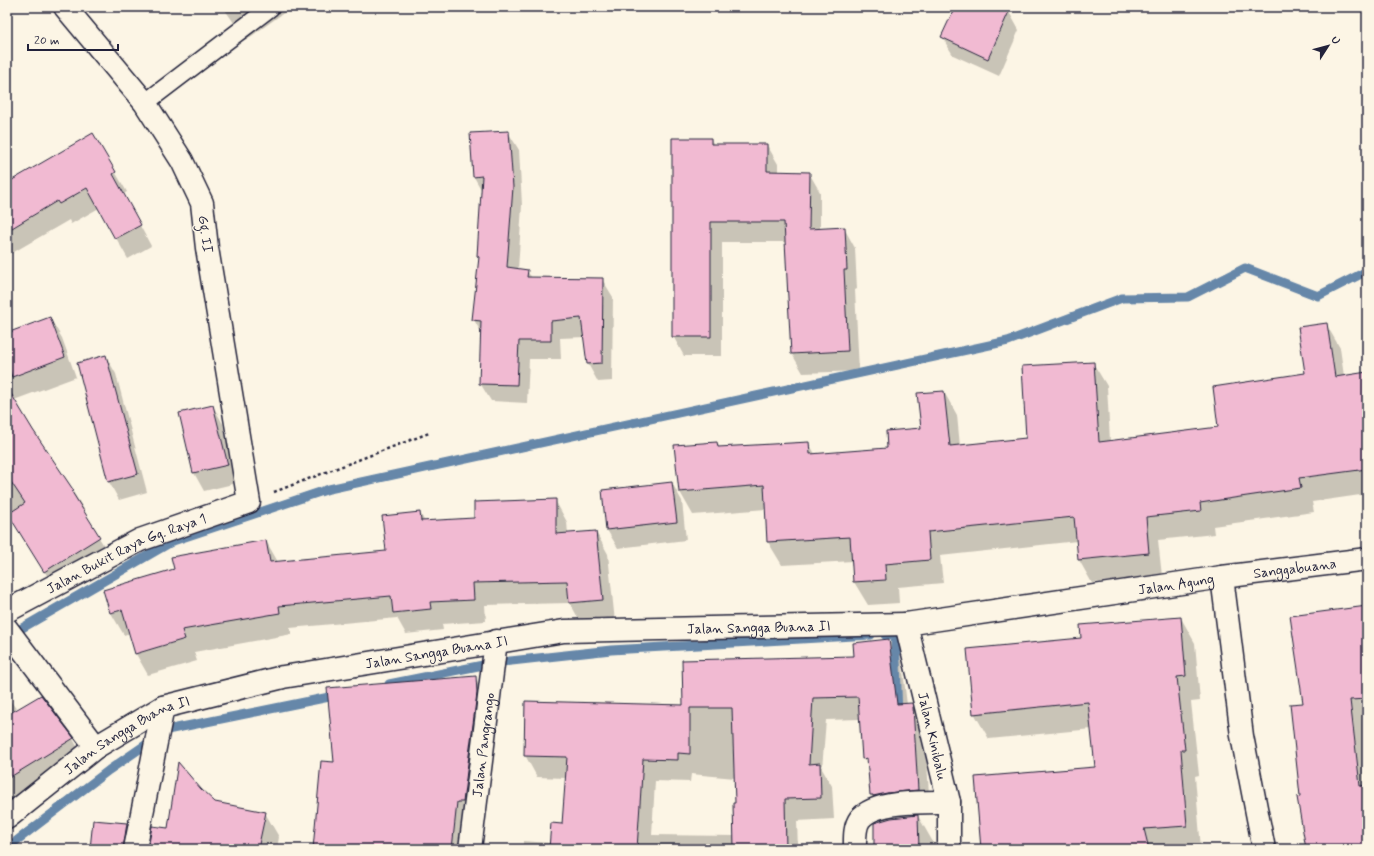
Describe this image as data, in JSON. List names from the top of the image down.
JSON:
{
  "streets": {
    "street": [
      "Gg. II",
      "Jalan Bukit Raya Gg. Raya 1",
      "Sanggabuana",
      "Jalan Agung",
      "Jalan Sangga Buana II",
      "Jalan Kinibalu",
      "Jalan Pangrango"
    ]
  },
  "crossings": [
    ["Gg. II", "Jalan Bukit Raya Gg. Raya 1"],
    ["Sanggabuana", "Jalan Agung"],
    ["Jalan Agung", "Jalan Sangga Buana II"],
    ["Jalan Agung", "Jalan Kinibalu"],
    ["Jalan Sangga Buana II", "Jalan Kinibalu"],
    ["Jalan Sangga Buana II", "Jalan Pangrango"]
  ],
  "scale_bar": "20 m",
  "north": "top right"
}
